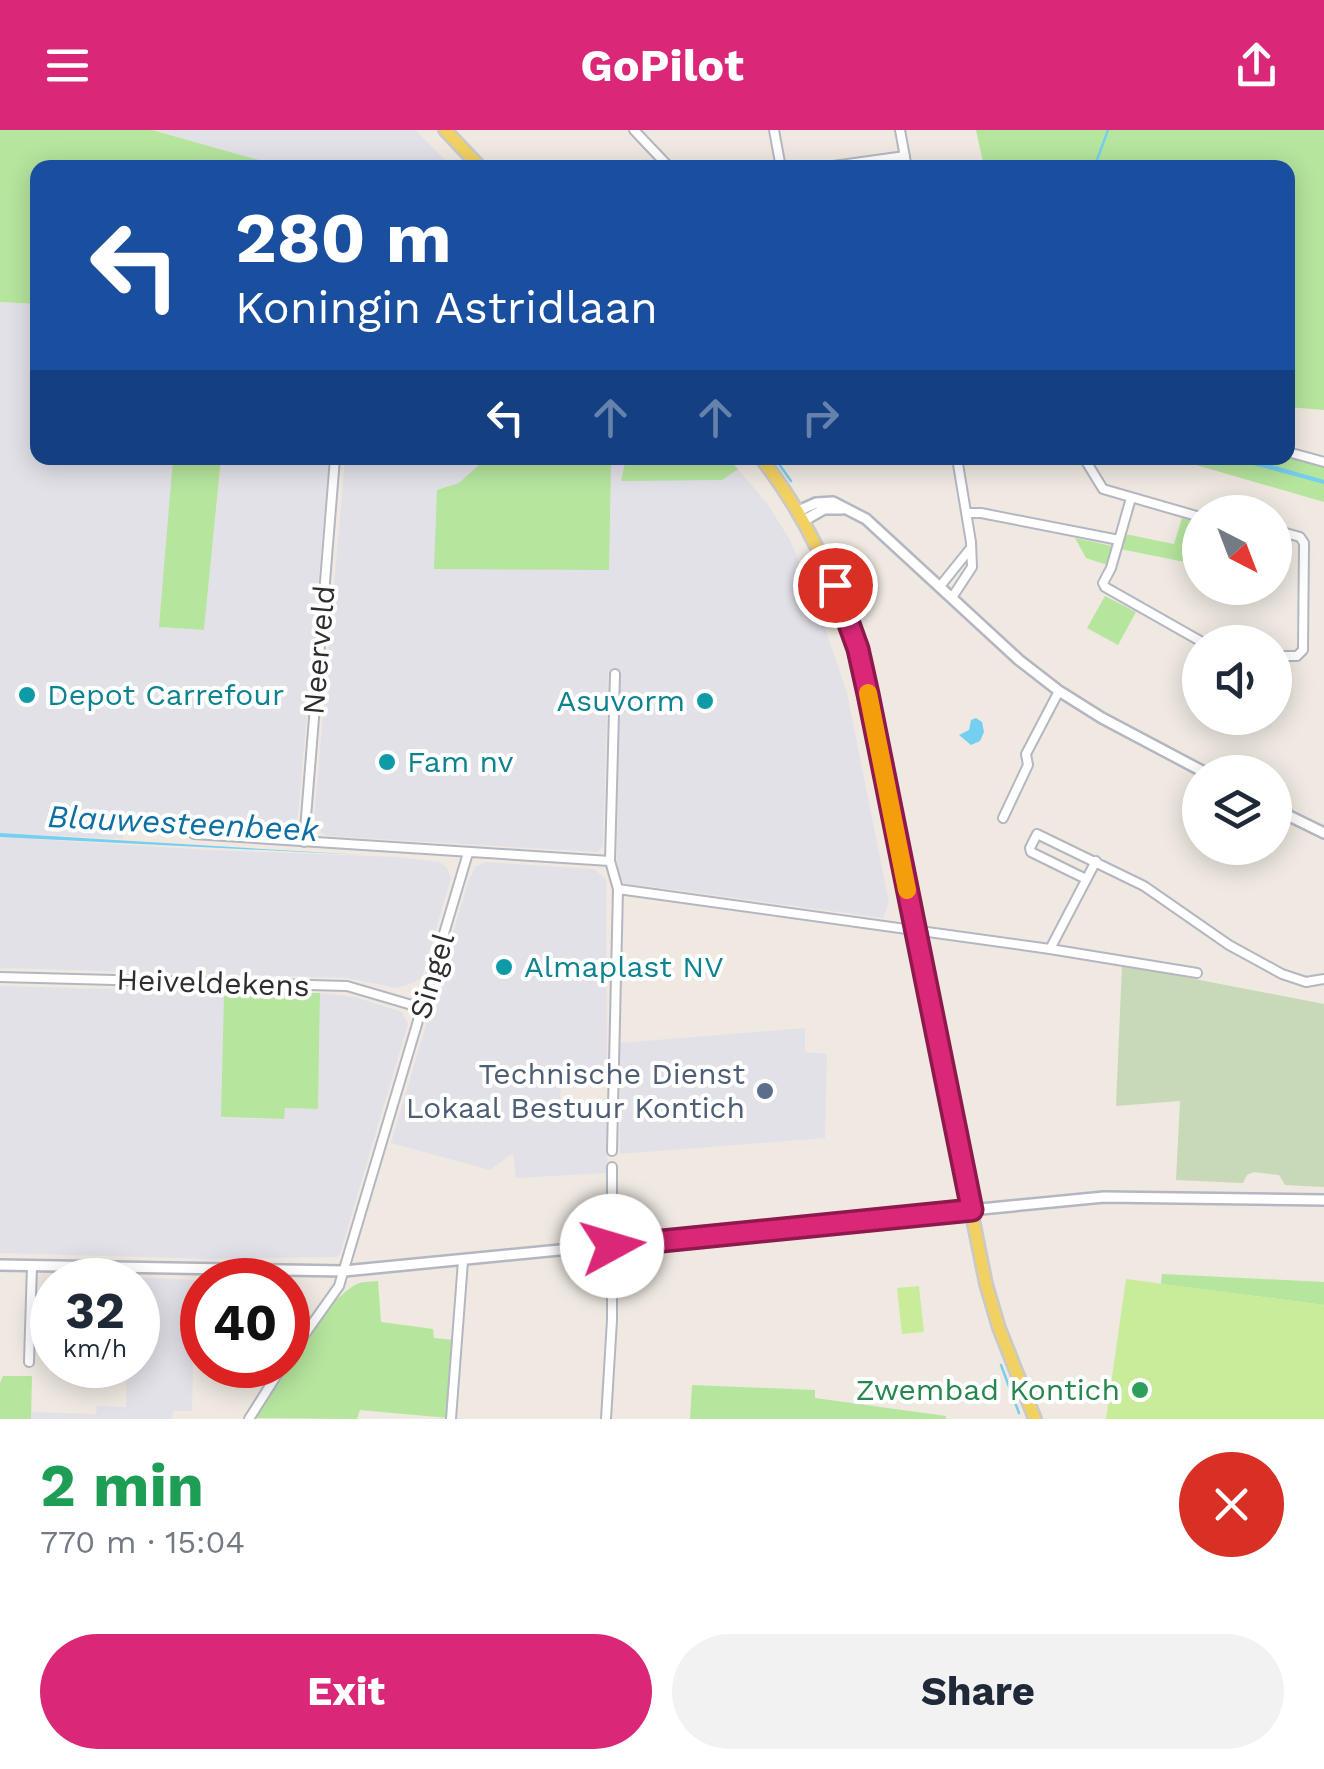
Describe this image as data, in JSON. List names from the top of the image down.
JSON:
{
  "streets": {
    "street": ["Neerveld", "Singel", "Heiveldekens"]
  },
  "crossings": [
    ["Singel", "Heiveldekens"]
  ],
  "water": ["Blauwesteenbeek"],
  "places": [
    "Depot Carrefour",
    "Asuvorm",
    "Fam nv",
    "Almaplast NV",
    "Technische Dienst Lokaal Bestuur Kontich",
    "Zwembad Kontich"
  ],
  "north": "bottom right",
  "page": {
    "header": "GoPilot",
    "turn": ["280 m", "Koningin Astridlaan"],
    "speed": "32 km/h",
    "limit": "40",
    "heading": ["2 min", "770 m · 15:04"],
    "buttons": ["Exit", "Share"]
  }
}
